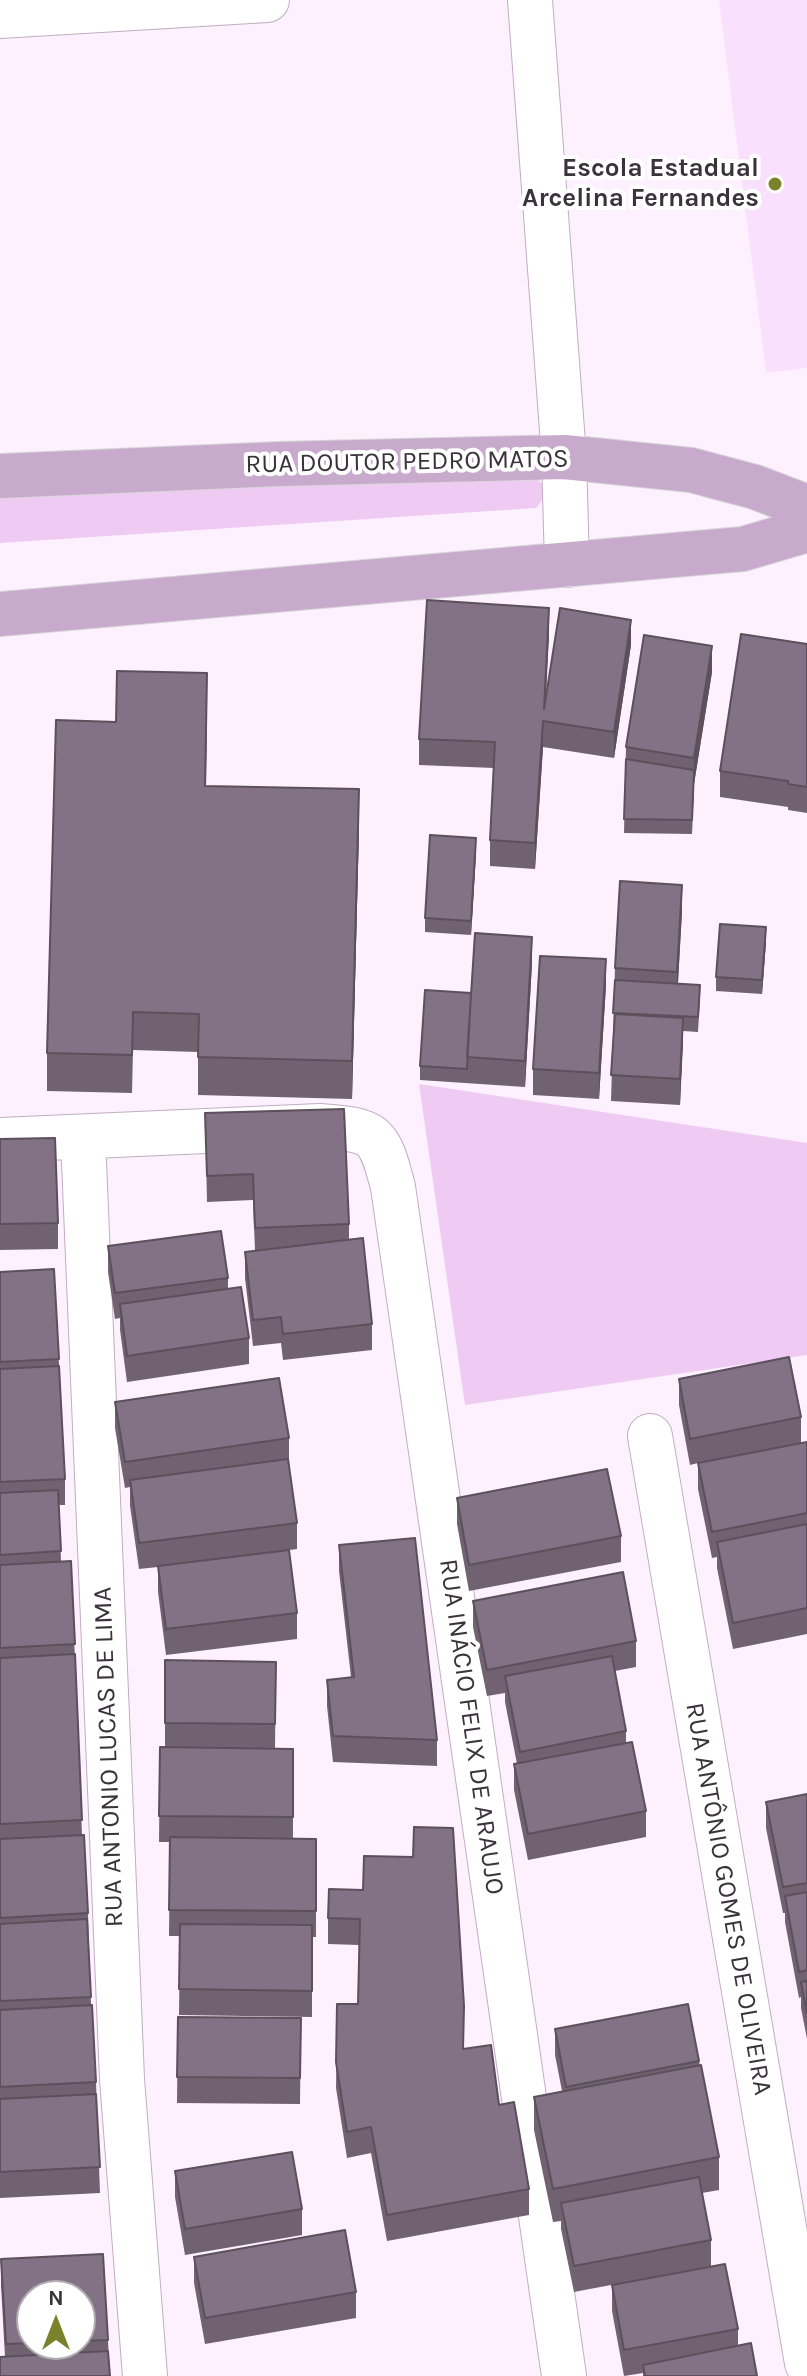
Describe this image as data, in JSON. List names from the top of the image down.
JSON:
{
  "streets": {
    "main road": ["RUA DOUTOR PEDRO MATOS"],
    "street": ["RUA INÁCIO FELIX DE ARAUJO", "RUA ANTONIO LUCAS DE LIMA", "RUA ANTÔNIO GOMES DE OLIVEIRA"]
  },
  "crossings": [
    ["RUA INÁCIO FELIX DE ARAUJO", "RUA ANTONIO LUCAS DE LIMA"]
  ],
  "places": ["Escola Estadual Arcelina Fernandes"],
  "north": "top"
}
